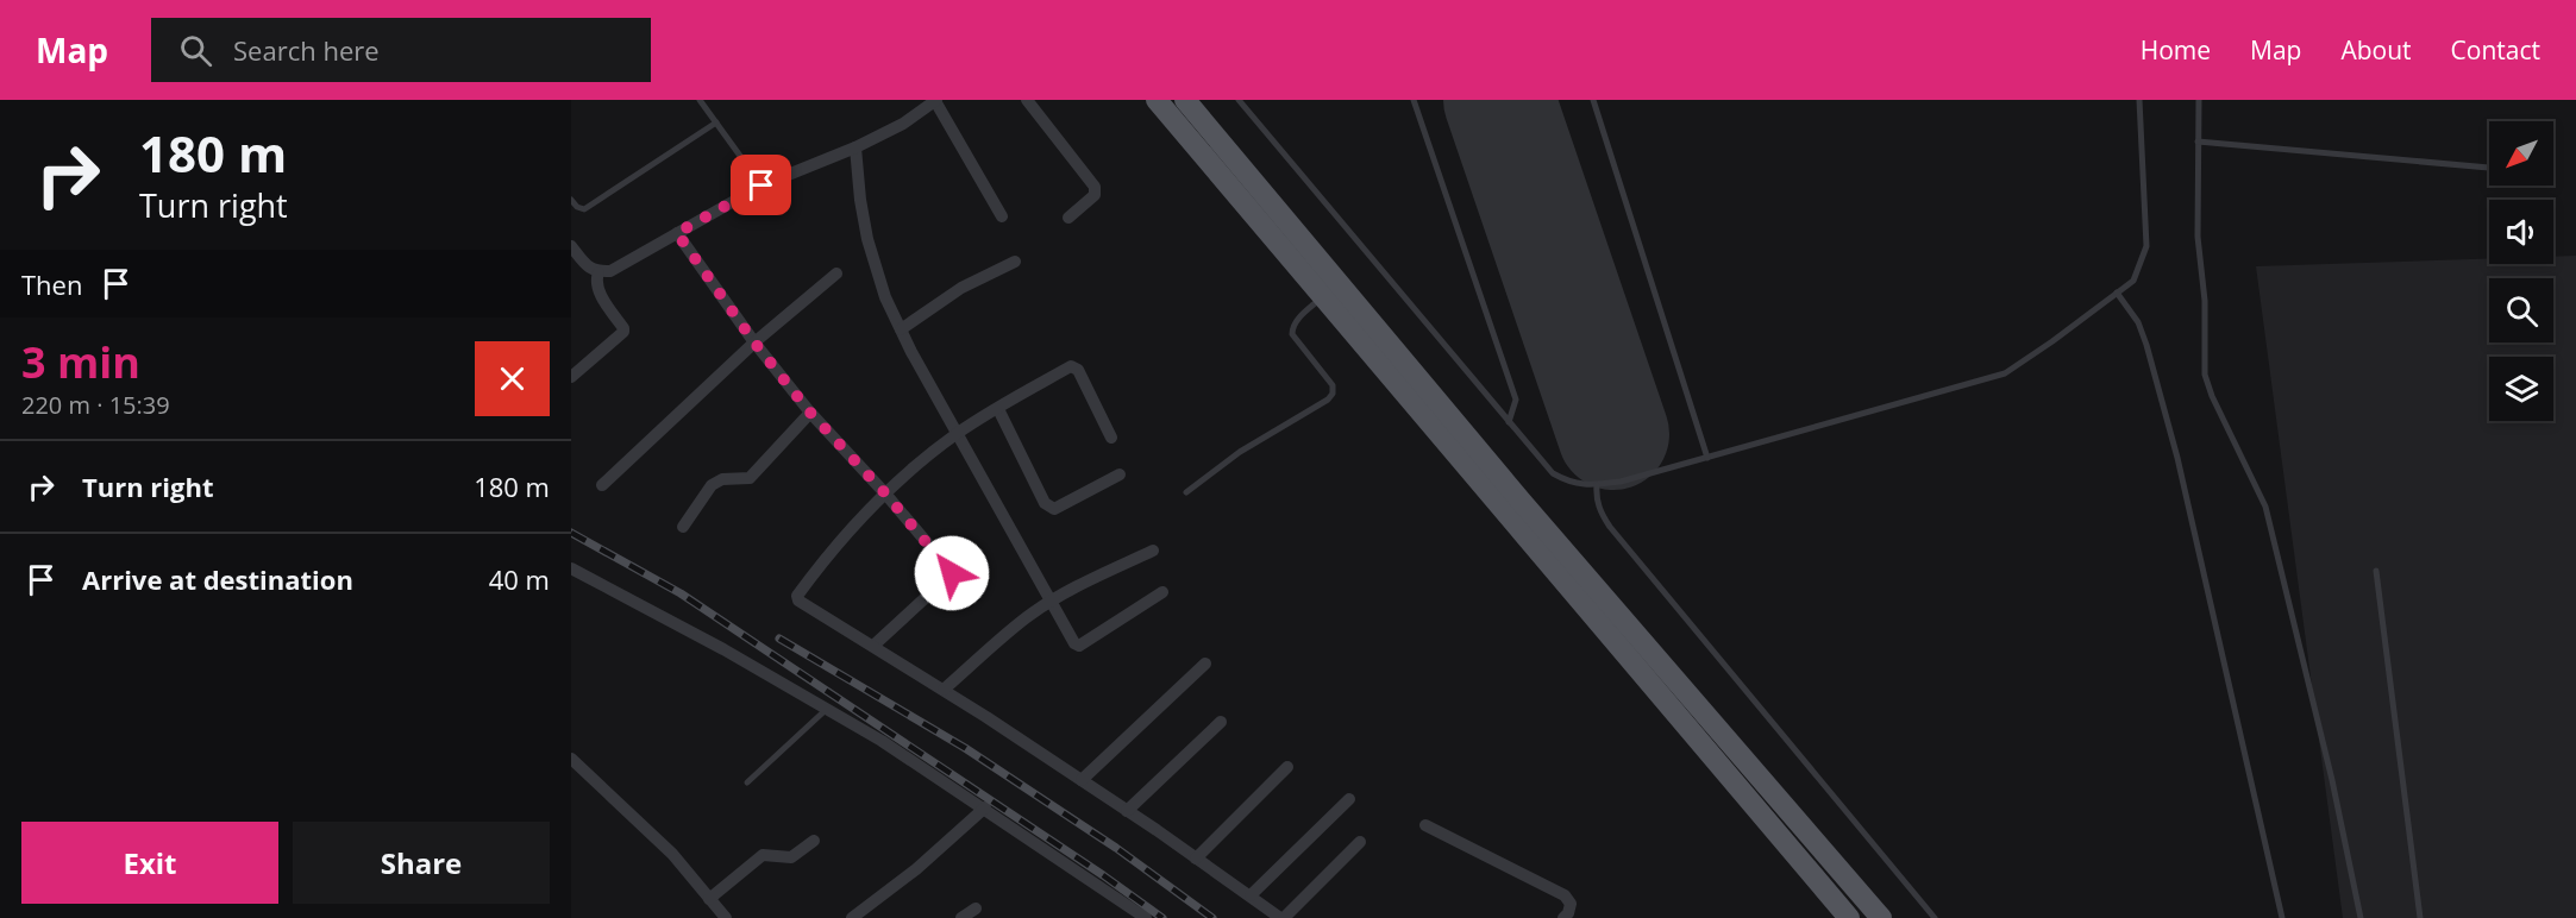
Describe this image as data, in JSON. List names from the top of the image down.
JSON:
{
  "north": "bottom left",
  "page": {
    "header": "Map",
    "search": "Search here",
    "nav": [
      "Home",
      "Map",
      "About",
      "Contact"
    ],
    "turn": ["180 m", "Turn right"],
    "then": "Then",
    "heading": ["3 min", "220 m · 15:39"],
    "list": [
      {
        "name": "Turn right",
        "value": "180 m"
      },
      {
        "name": "Arrive at destination",
        "value": "40 m"
      }
    ],
    "buttons": ["Exit", "Share"]
  }
}
